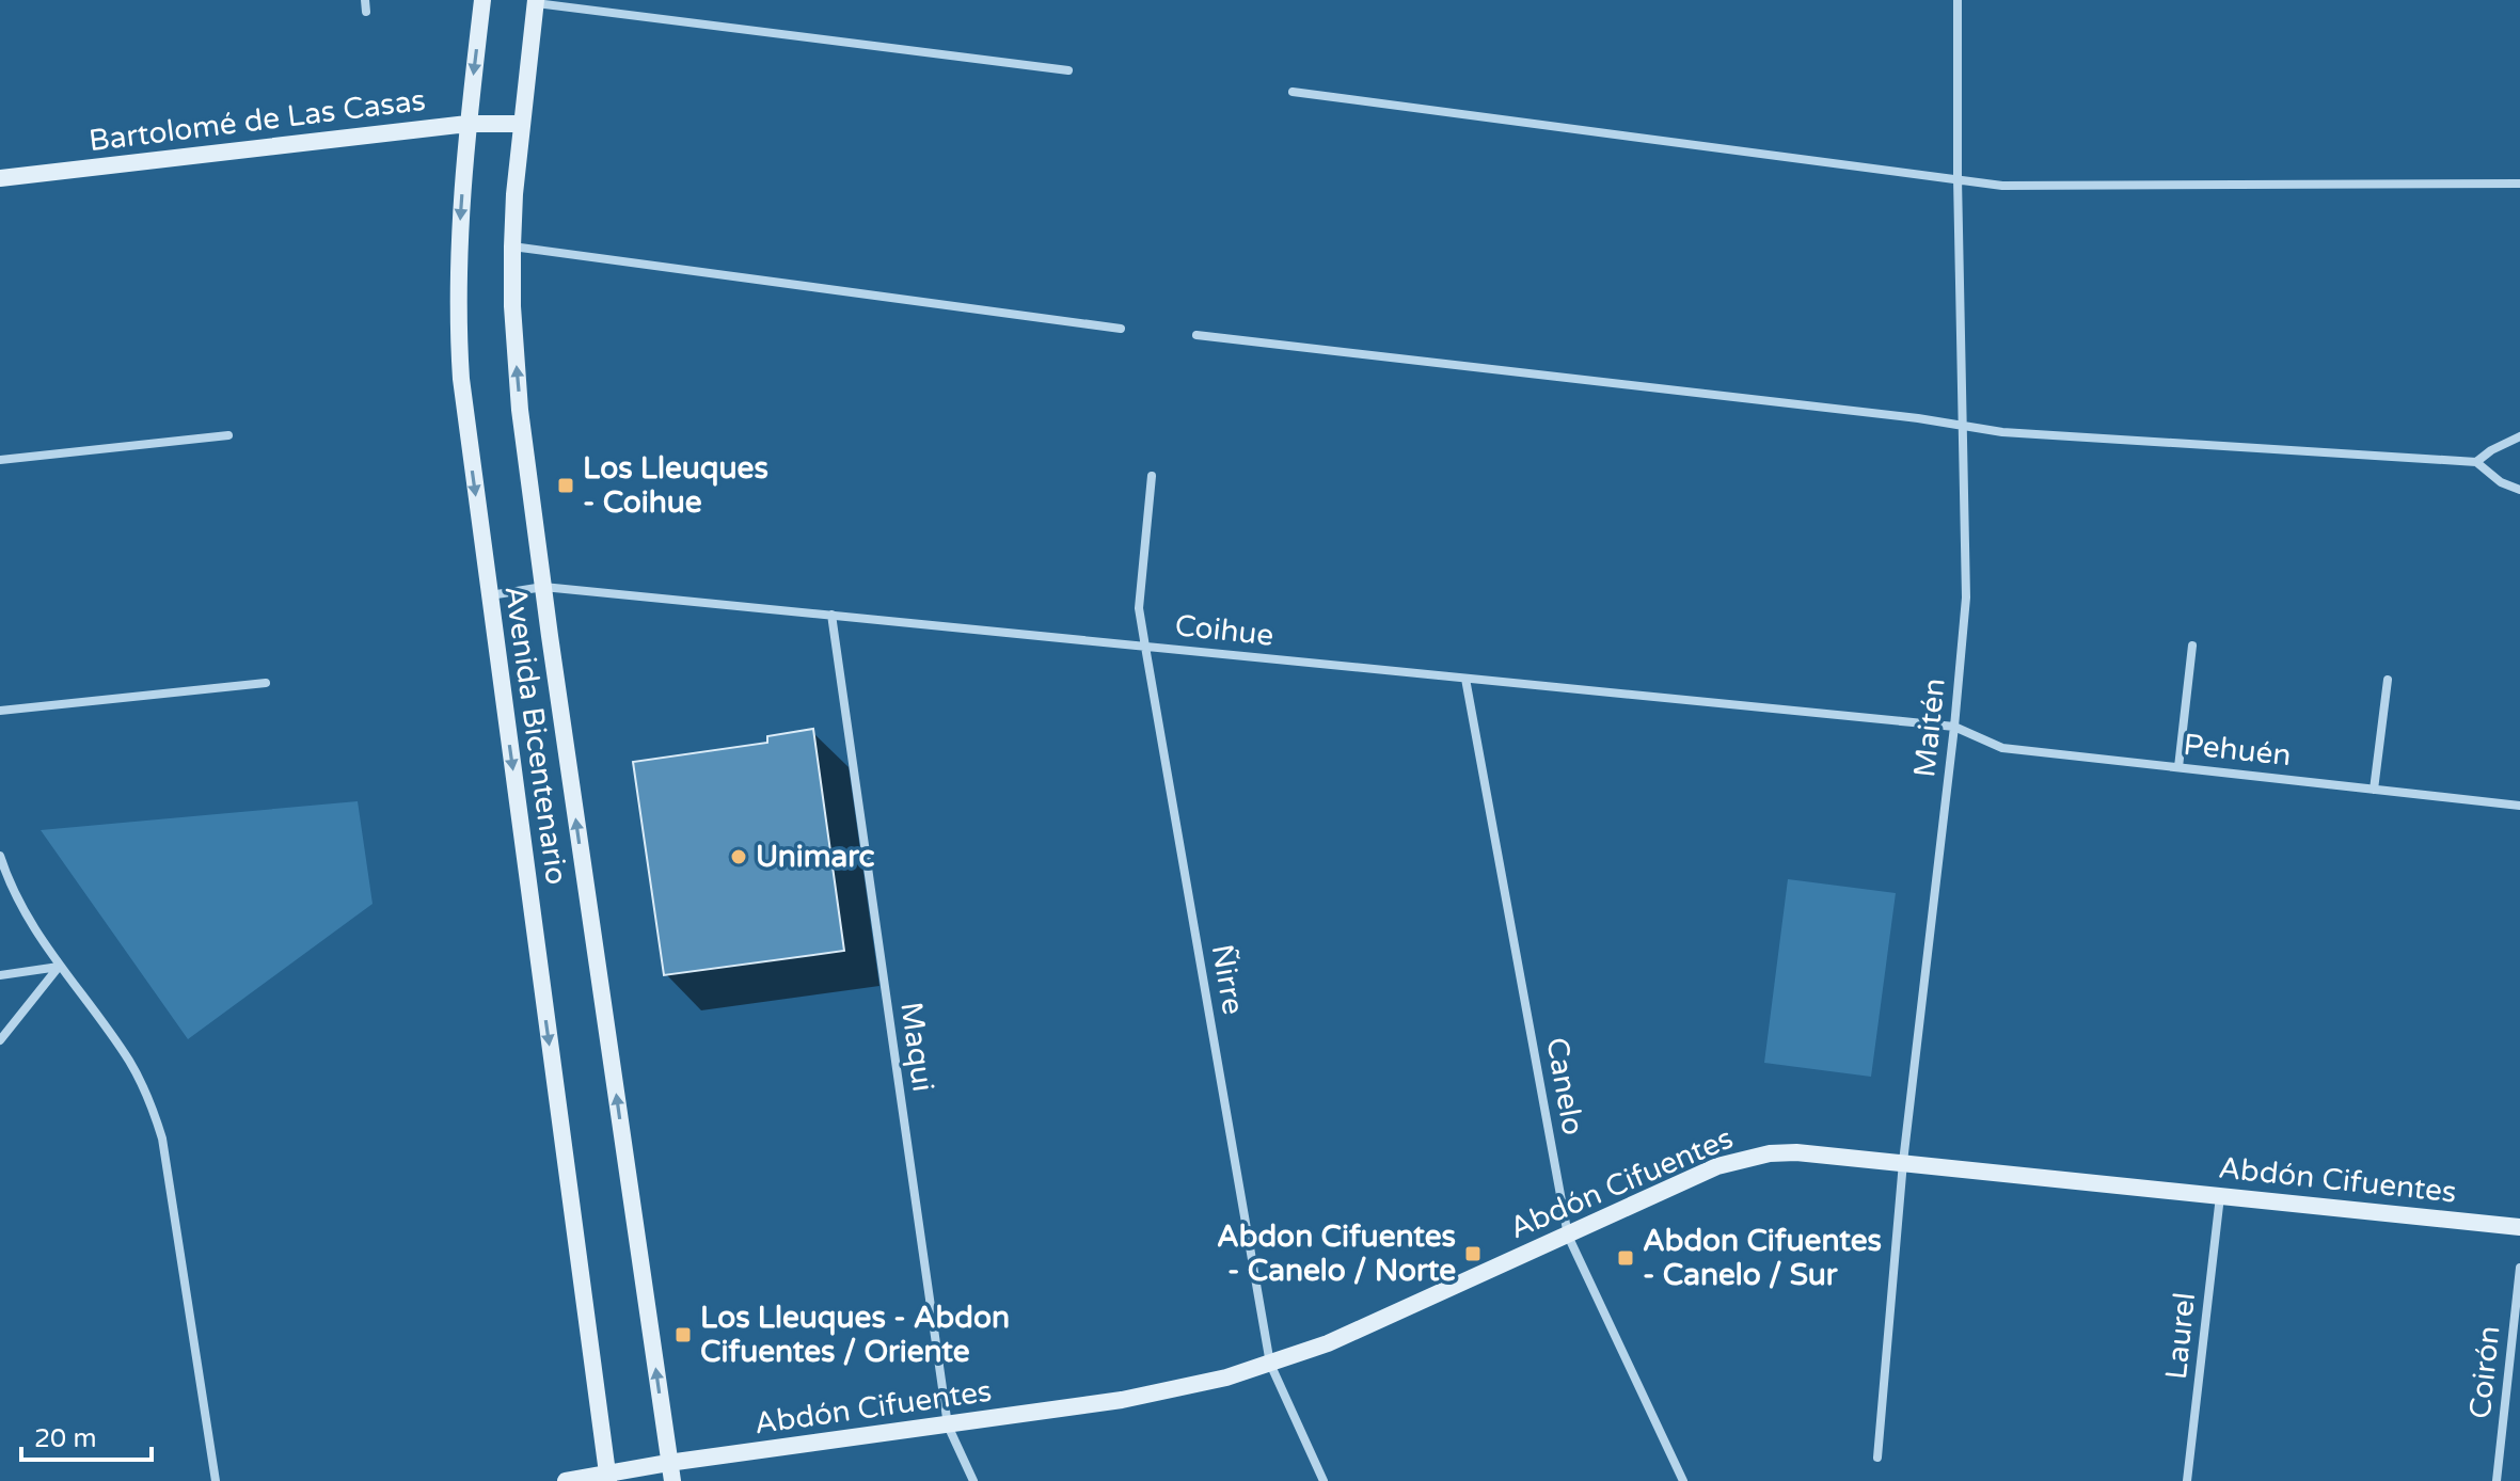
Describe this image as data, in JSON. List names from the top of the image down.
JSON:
{
  "streets": {
    "main road": ["Bartolomé de Las Casas", "Avenida Bicentenario", "Abdón Cifuentes"],
    "street": [
      "Coihue",
      "Maitén",
      "Pehuén",
      "Ñirre",
      "Maqui",
      "Canelo",
      "Laurel",
      "Coirón"
    ]
  },
  "crossings": [
    ["Bartolomé de Las Casas", "Avenida Bicentenario"],
    ["Coihue", "Maitén"],
    ["Coihue", "Avenida Bicentenario"],
    ["Coihue", "Pehuén"],
    ["Coihue", "Ñirre"],
    ["Coihue", "Maqui"],
    ["Coihue", "Canelo"],
    ["Maitén", "Pehuén"],
    ["Maitén", "Abdón Cifuentes"],
    ["Avenida Bicentenario", "Abdón Cifuentes"],
    ["Ñirre", "Abdón Cifuentes"],
    ["Maqui", "Abdón Cifuentes"],
    ["Canelo", "Abdón Cifuentes"],
    ["Abdón Cifuentes", "Laurel"]
  ],
  "places": {
    "transit": [
      "Los Lleuques - Coihue",
      "Abdon Cifuentes - Canelo / Norte",
      "Abdon Cifuentes - Canelo / Sur",
      "Los Lleuques - Abdon Cifuentes / Oriente"
    ],
    "other": ["Unimarc"]
  },
  "scale_bar": "20 m"
}
